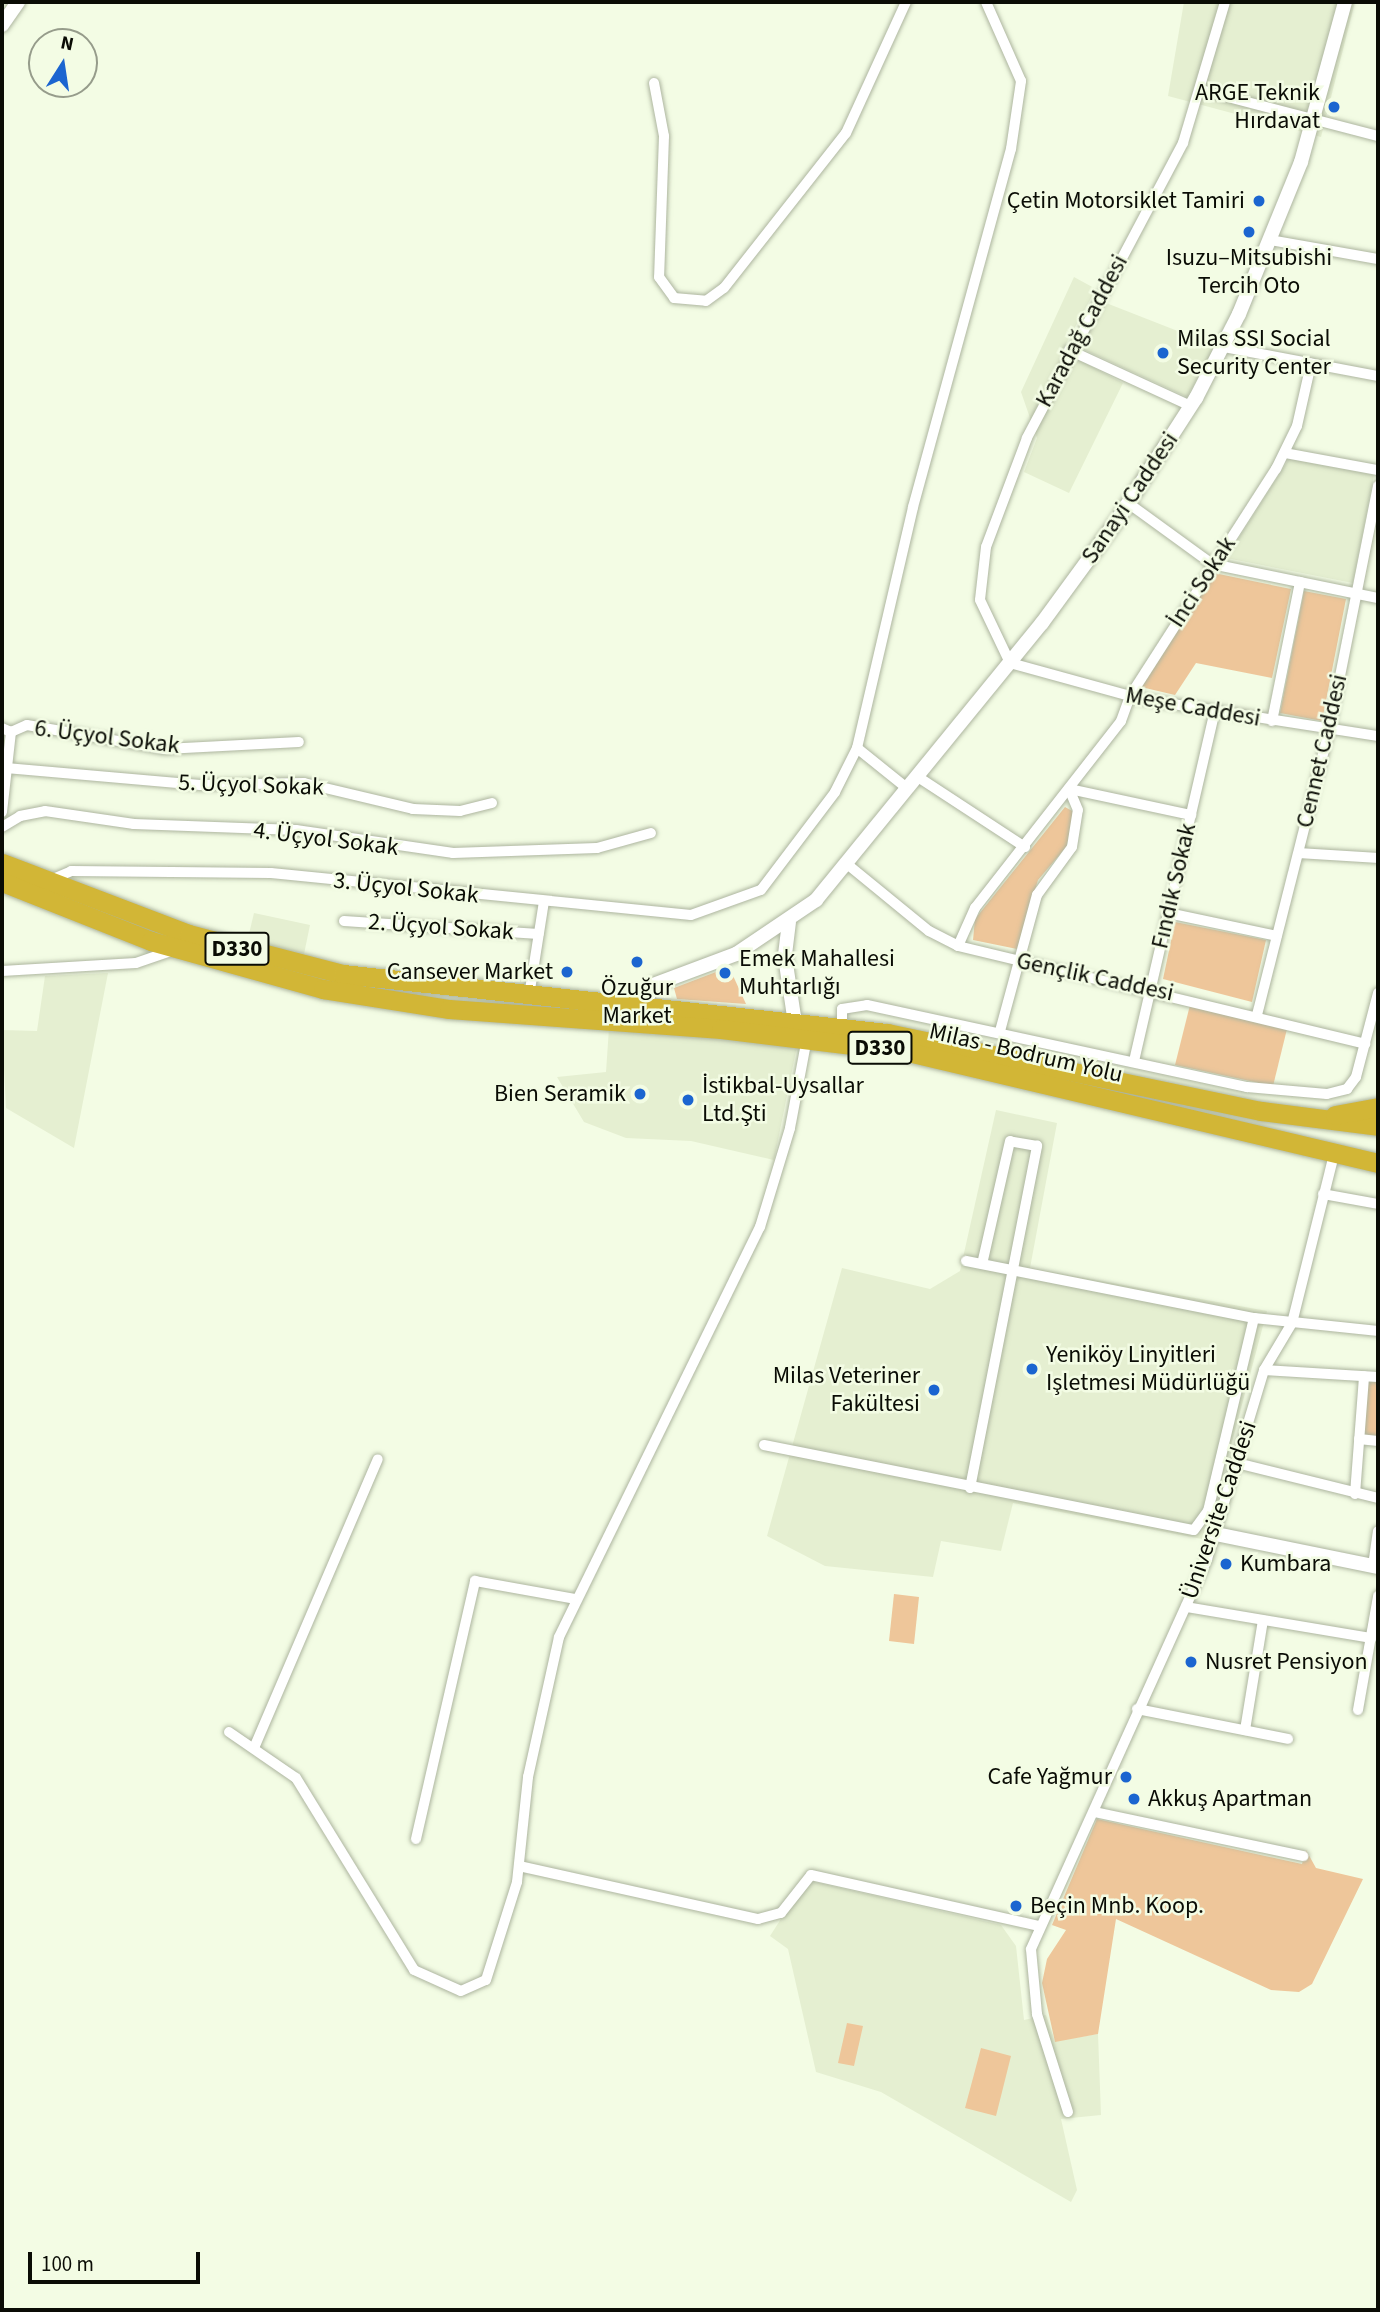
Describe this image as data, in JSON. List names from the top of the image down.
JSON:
{
  "streets": {
    "highway": ["D330", "Milas - Bodrum Yolu"],
    "street": [
      "Karadağ Caddesi",
      "Sanayi Caddesi",
      "İnci Sokak",
      "Meşe Caddesi",
      "6. Üçyol Sokak",
      "Cennet Caddesi",
      "5. Üçyol Sokak",
      "4. Üçyol Sokak",
      "Fındık Sokak",
      "3. Üçyol Sokak",
      "2. Üçyol Sokak",
      "Gençlik Caddesi",
      "Üniversite Caddesi"
    ]
  },
  "crossings": [
    ["Karadağ Caddesi", "Sanayi Caddesi"],
    ["Karadağ Caddesi", "Meşe Caddesi"],
    ["Sanayi Caddesi", "Meşe Caddesi"],
    ["Sanayi Caddesi", "Gençlik Caddesi"],
    ["Sanayi Caddesi", "Milas - Bodrum Yolu"],
    ["İnci Sokak", "Meşe Caddesi"],
    ["İnci Sokak", "Gençlik Caddesi"],
    ["Meşe Caddesi", "Cennet Caddesi"],
    ["Meşe Caddesi", "Fındık Sokak"],
    ["Cennet Caddesi", "Gençlik Caddesi"],
    ["Fındık Sokak", "Gençlik Caddesi"],
    ["3. Üçyol Sokak", "Milas - Bodrum Yolu"]
  ],
  "places": [
    "ARGE Teknik Hırdavat",
    "Çetin Motorsiklet Tamiri",
    "Isuzu–Mitsubishi Tercih Oto",
    "Milas SSI Social Security Center",
    "Özuğur Market",
    "Cansever Market",
    "Emek Mahallesi Muhtarlığı",
    "Bien Seramik",
    "İstikbal-Uysallar Ltd.Şti",
    "Yeniköy Linyitleri Işletmesi Müdürlüğü",
    "Milas Veteriner Fakültesi",
    "Kumbara",
    "Nusret Pensiyon",
    "Cafe Yağmur",
    "Akkuş Apartman",
    "Beçin Mnb. Koop."
  ],
  "scale_bar": "100 m",
  "north": "top"
}
